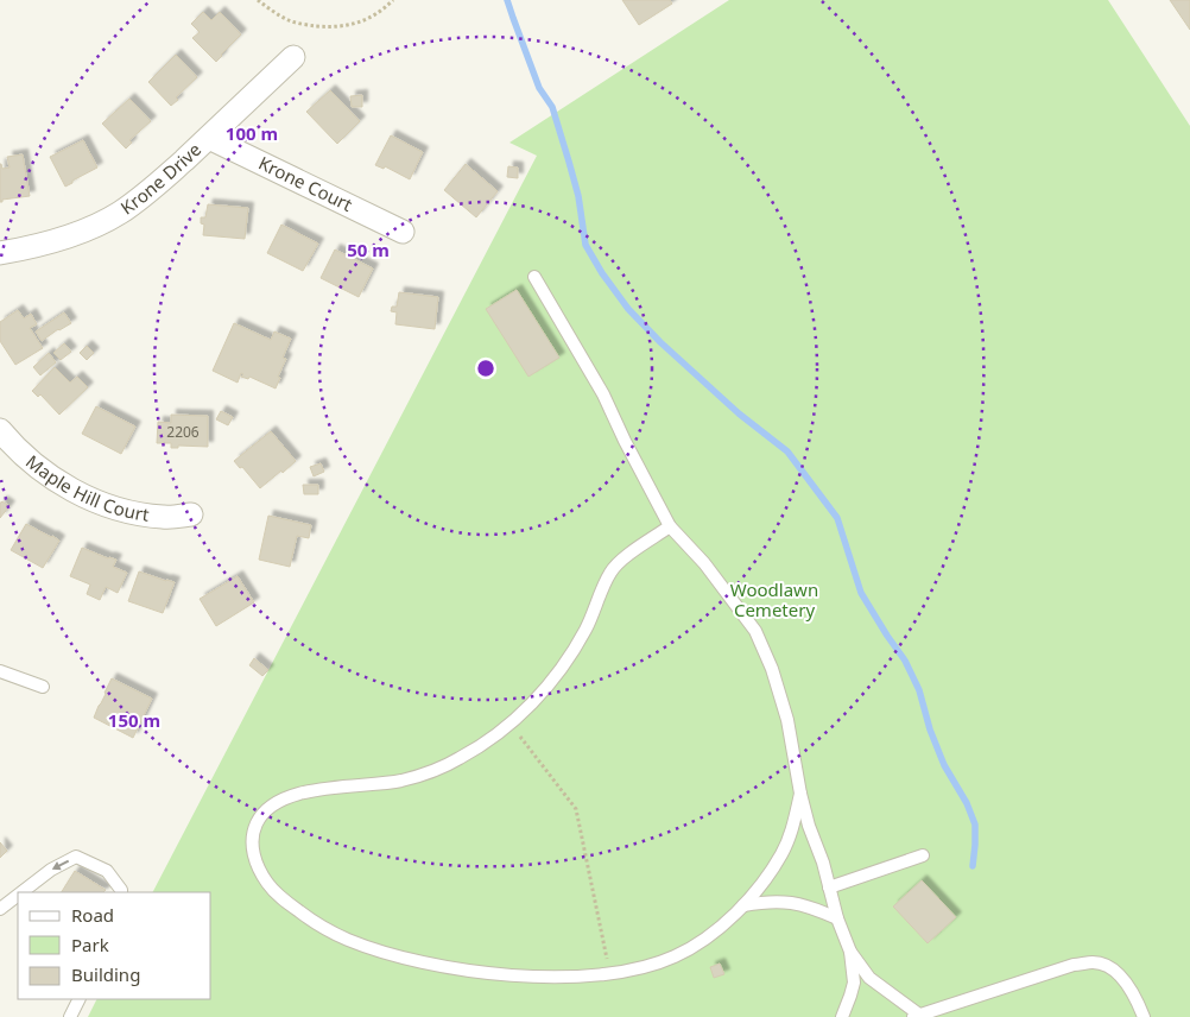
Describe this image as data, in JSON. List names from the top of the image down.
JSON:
{
  "streets": {
    "street": ["Krone Drive", "Krone Court", "Maple Hill Court"]
  },
  "crossings": [
    ["Krone Drive", "Krone Court"]
  ],
  "parks": ["Woodlawn Cemetery"],
  "house_numbers": ["2206"],
  "legend": ["Road", "Park", "Building"],
  "rings": ["100 m", "50 m", "150 m"]
}
